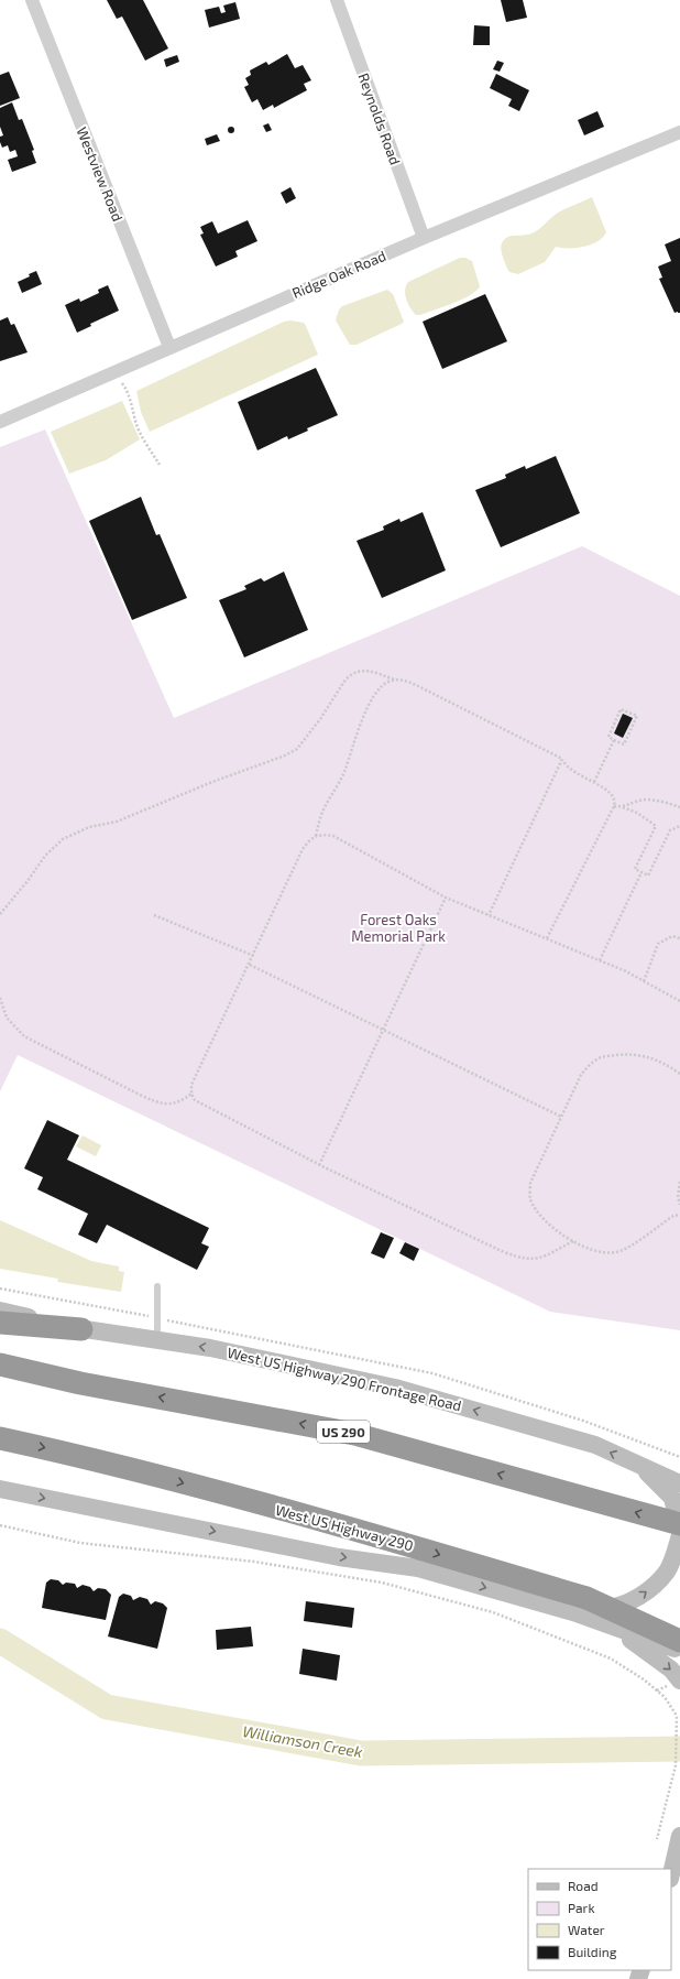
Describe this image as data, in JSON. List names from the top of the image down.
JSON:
{
  "streets": {
    "highway": ["US 290", "West US Highway 290"],
    "main road": ["West US Highway 290 Frontage Road"],
    "street": ["Reynolds Road", "Westview Road", "Ridge Oak Road"]
  },
  "crossings": [
    ["Reynolds Road", "Ridge Oak Road"],
    ["Westview Road", "Ridge Oak Road"]
  ],
  "one_way": ["West US Highway 290 Frontage Road"],
  "water": ["Williamson Creek"],
  "parks": ["Forest Oaks Memorial Park"],
  "legend": [
    "Road",
    "Park",
    "Water",
    "Building"
  ]
}
